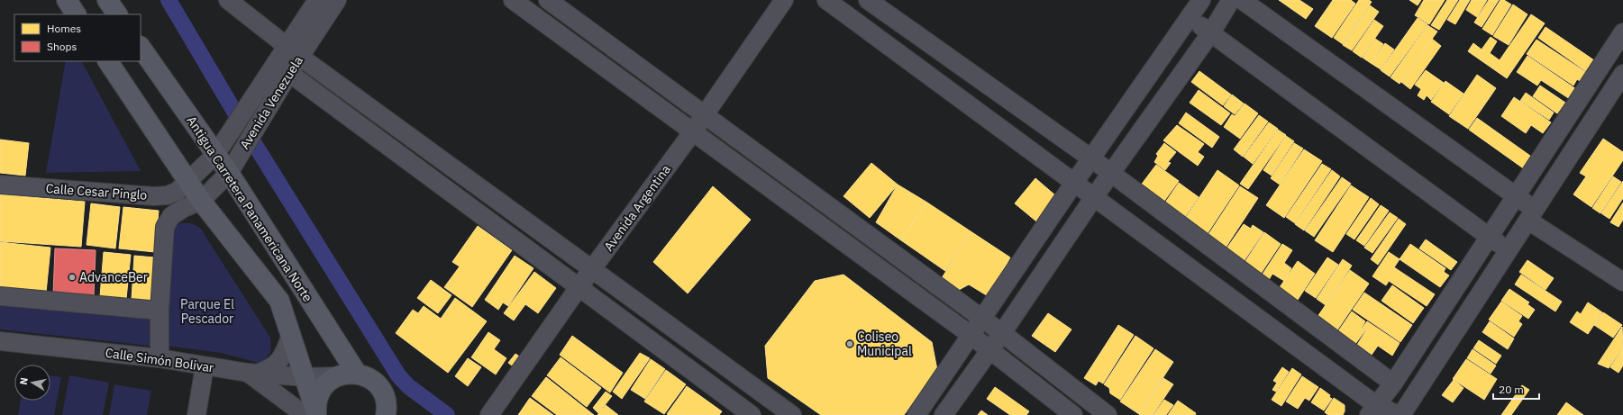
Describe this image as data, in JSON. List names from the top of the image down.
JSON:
{
  "streets": {
    "main road": ["Antigua Carretera Panamericana Norte"],
    "street": [
      "Avenida Venezuela",
      "Calle Cesar Pinglo",
      "Avenida Argentina",
      "Calle Simón Bolivar"
    ]
  },
  "crossings": [
    ["Avenida Venezuela", "Calle Cesar Pinglo"],
    ["Avenida Venezuela", "Antigua Carretera Panamericana Norte"],
    ["Calle Cesar Pinglo", "Antigua Carretera Panamericana Norte"],
    ["Antigua Carretera Panamericana Norte", "Calle Simón Bolivar"]
  ],
  "parks": ["Parque El Pescador"],
  "places": ["AdvanceBer", "Coliseo Municipal"],
  "legend": ["Homes", "Shops"],
  "scale_bar": "20 m",
  "north": "left"
}
